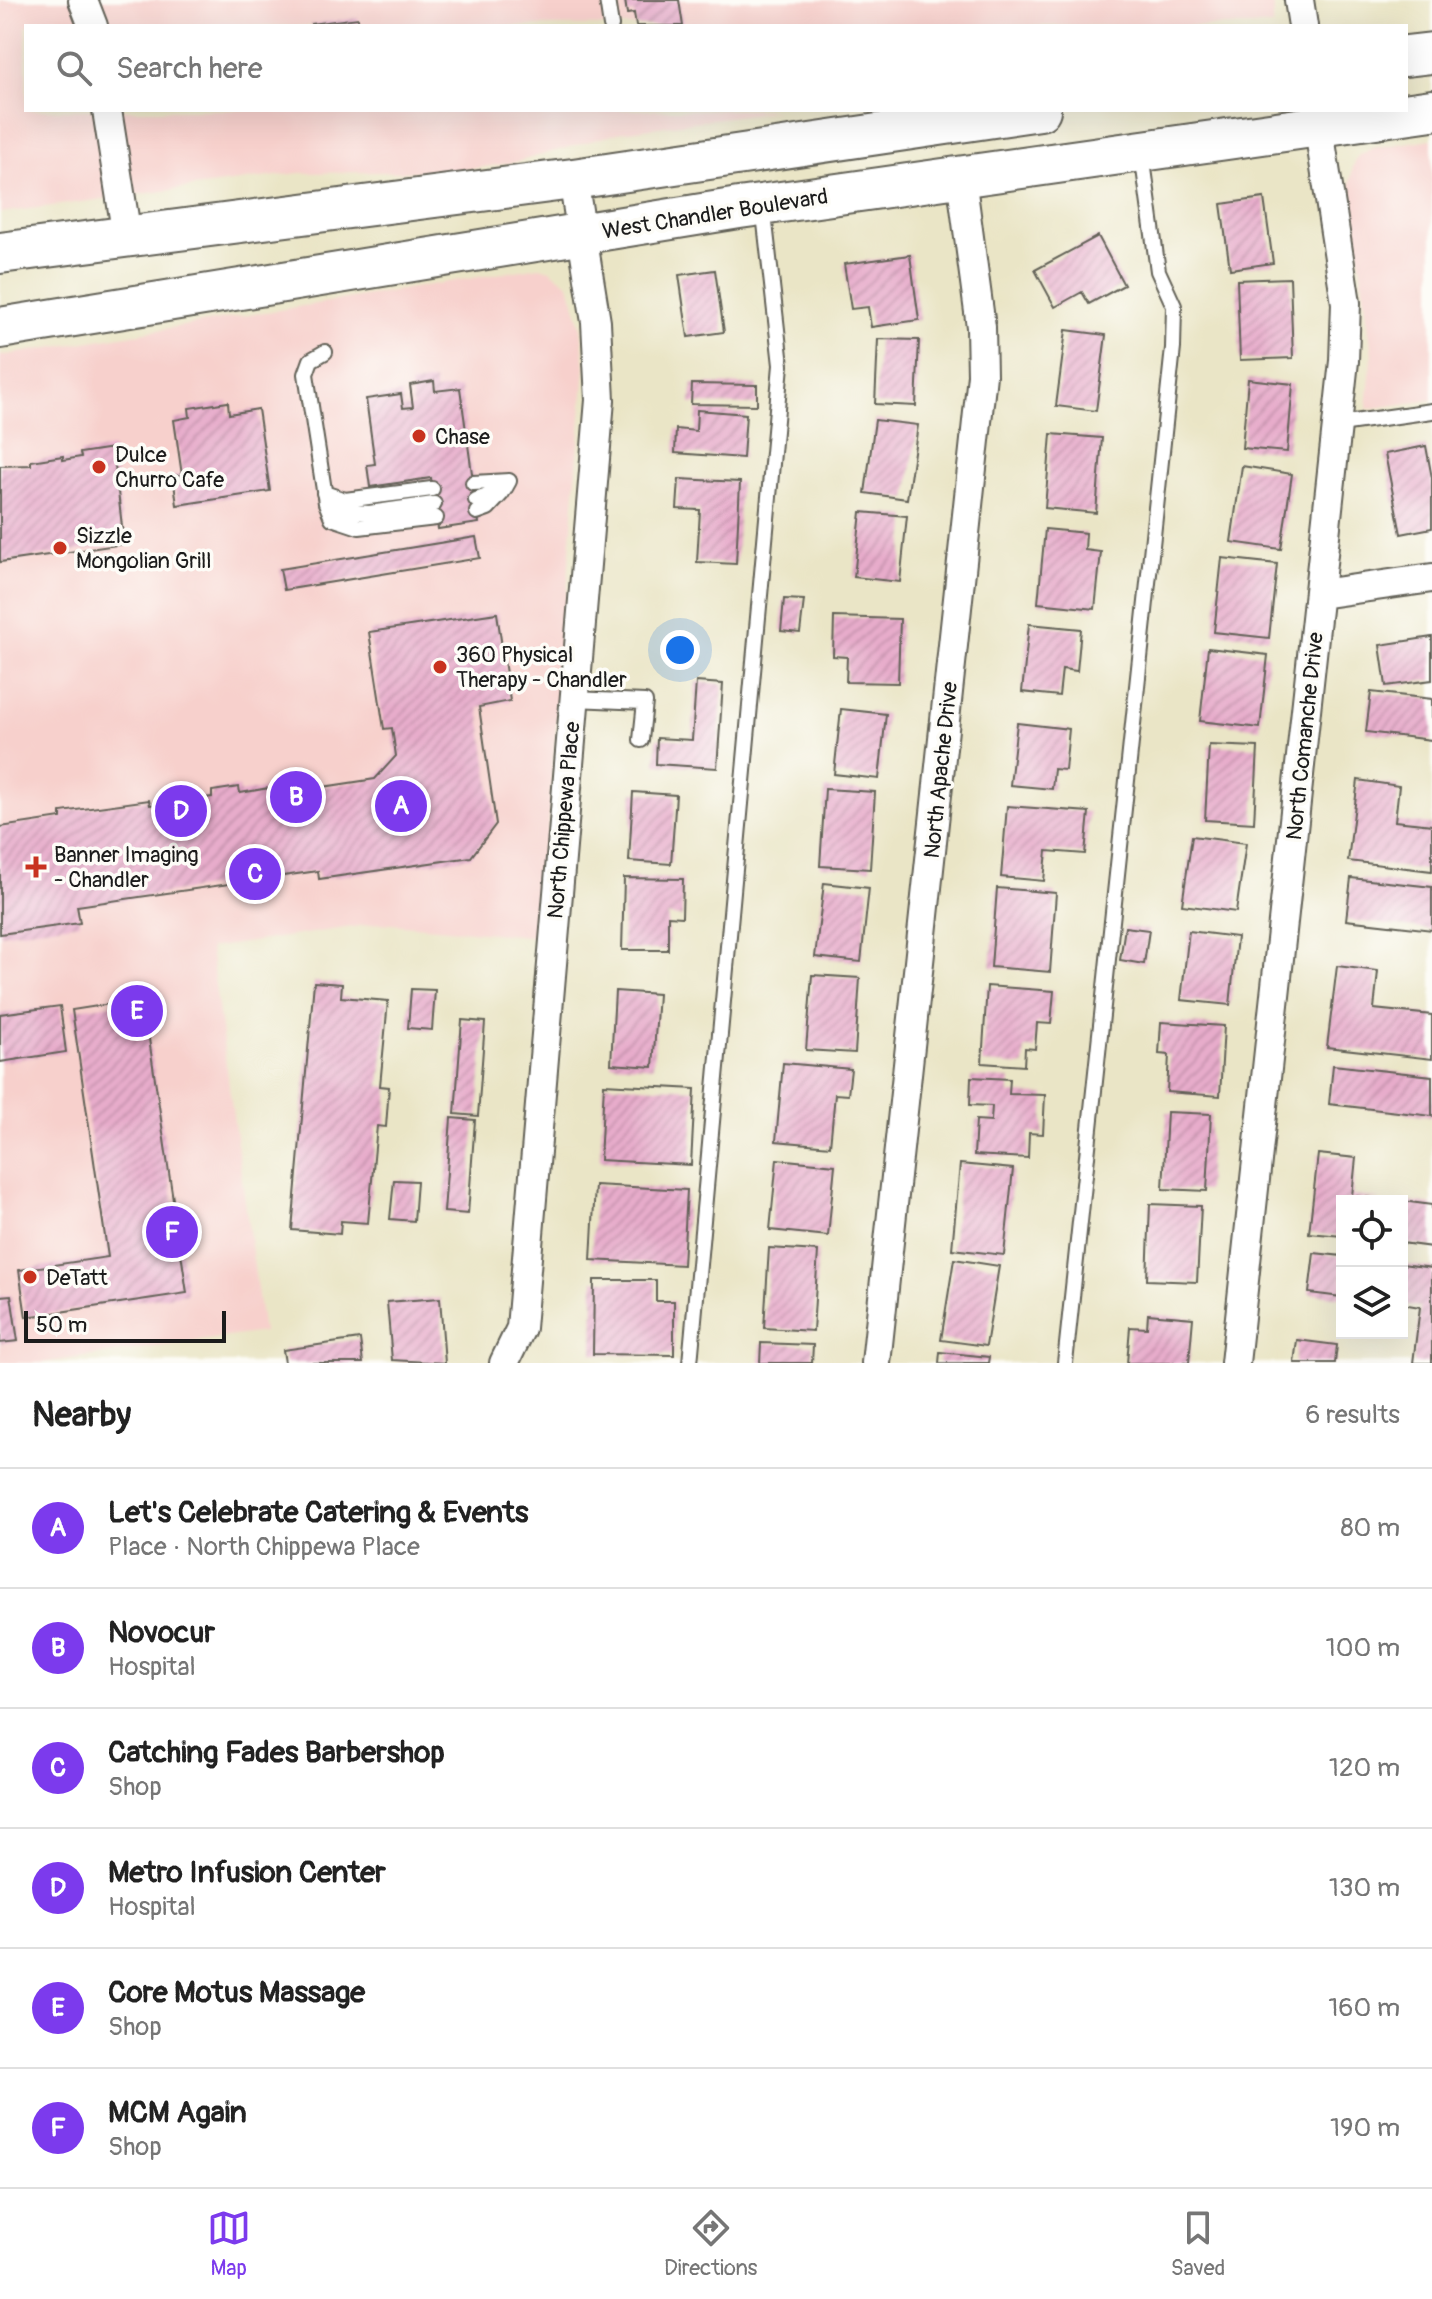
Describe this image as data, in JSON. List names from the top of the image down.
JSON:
{
  "streets": {
    "main road": ["West Chandler Boulevard"],
    "street": ["North Comanche Drive", "North Apache Drive", "North Chippewa Place"]
  },
  "crossings": [
    ["West Chandler Boulevard", "North Comanche Drive"],
    ["West Chandler Boulevard", "North Apache Drive"],
    ["West Chandler Boulevard", "North Chippewa Place"]
  ],
  "places": {
    "other": [
      "Chase",
      "Dulce Churro Cafe",
      "Sizzle Mongolian Grill",
      "360 Physical Therapy - Chandler",
      "DeTatt"
    ],
    "health": ["Banner Imaging - Chandler"]
  },
  "scale_bar": "50 m",
  "page": {
    "search": "Search here",
    "pins": [
      "B",
      "A",
      "D",
      "C",
      "E",
      "F"
    ],
    "scale": "50 m",
    "heading": ["Nearby", "6 results"],
    "list": [
      {
        "mark": "A",
        "name": "Let's Celebrate Catering & Events",
        "note": "Place · North Chippewa Place",
        "value": "80 m"
      },
      {
        "mark": "B",
        "name": "Novocur",
        "note": "Hospital",
        "value": "100 m"
      },
      {
        "mark": "C",
        "name": "Catching Fades Barbershop",
        "note": "Shop",
        "value": "120 m"
      },
      {
        "mark": "D",
        "name": "Metro Infusion Center",
        "note": "Hospital",
        "value": "130 m"
      },
      {
        "mark": "E",
        "name": "Core Motus Massage",
        "note": "Shop",
        "value": "160 m"
      },
      {
        "mark": "F",
        "name": "MCM Again",
        "note": "Shop",
        "value": "190 m"
      }
    ],
    "nav": ["Map", "Directions", "Saved"]
  }
}
